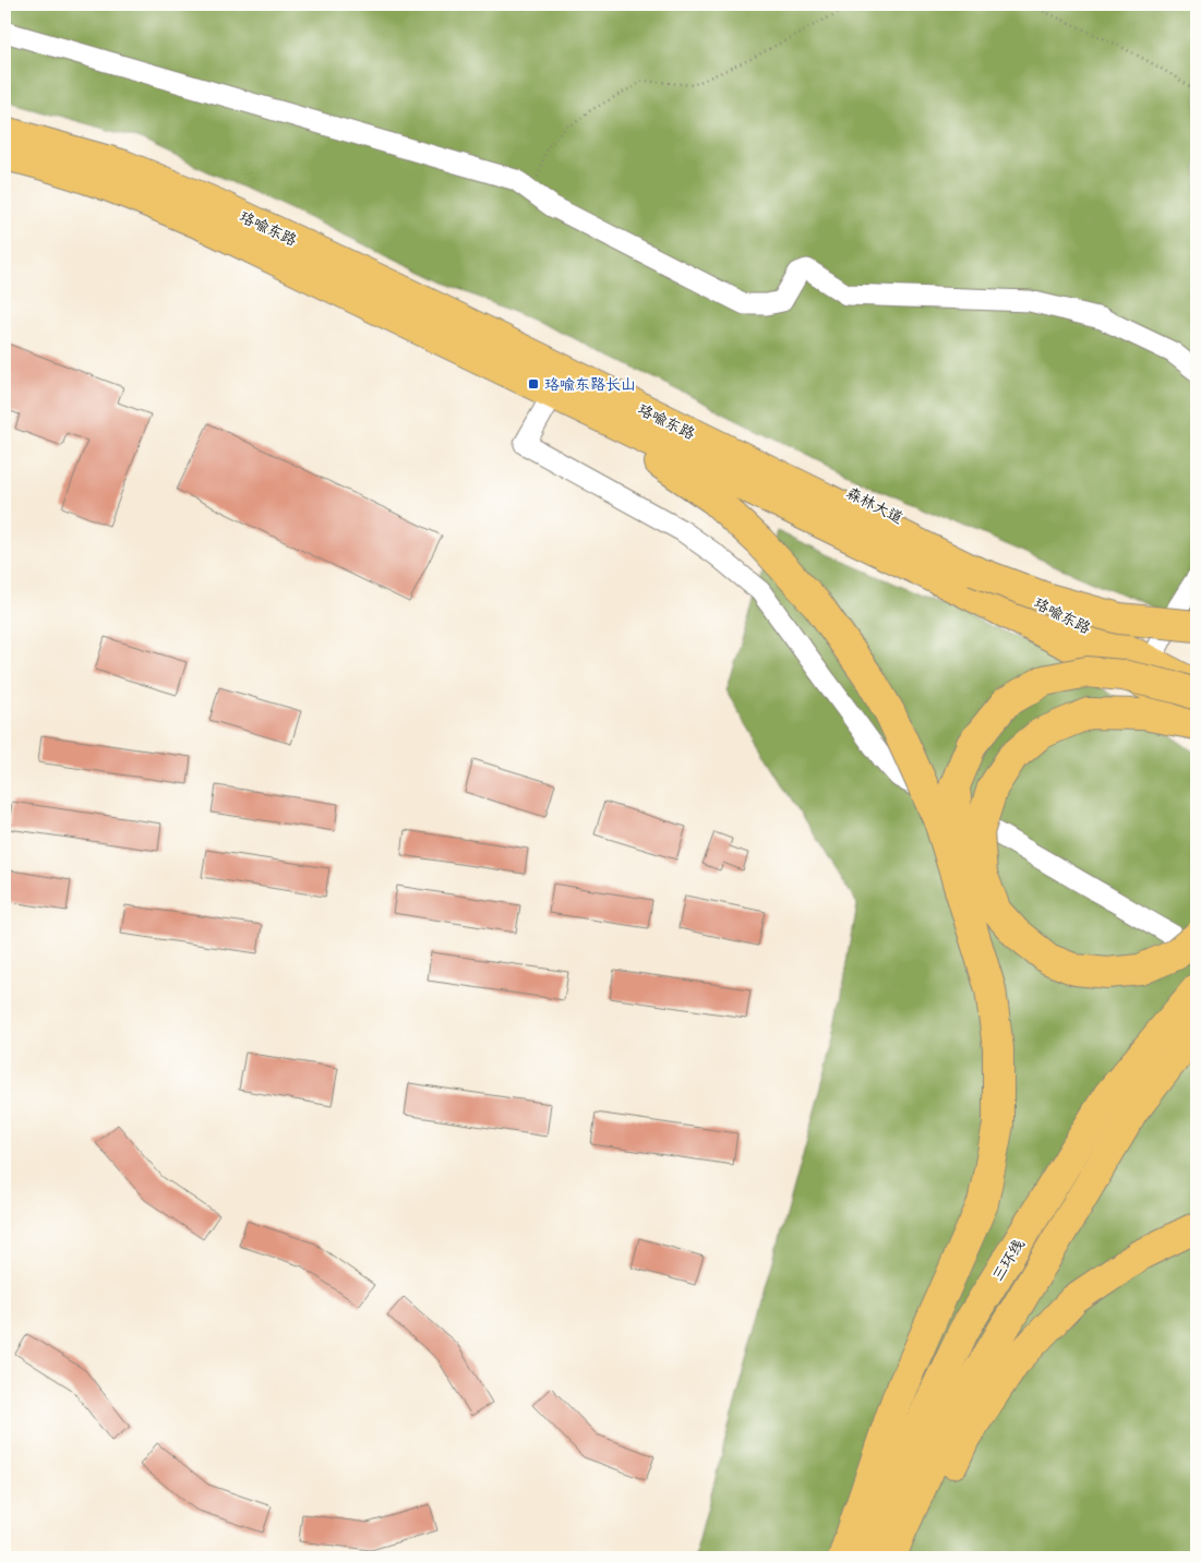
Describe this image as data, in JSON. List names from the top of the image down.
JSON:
{
  "streets": {
    "highway": ["珞喻东路", "森林大道", "三环线"]
  },
  "crossings": [
    ["珞喻东路", "森林大道"]
  ],
  "places": {
    "transit": ["珞喻东路长山"]
  }
}
